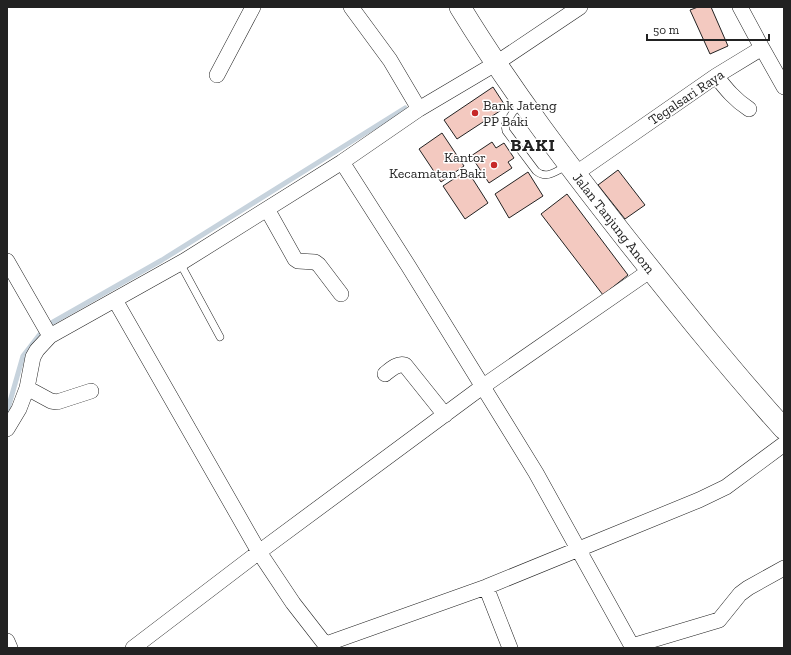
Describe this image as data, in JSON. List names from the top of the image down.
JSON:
{
  "streets": {
    "main road": ["Jalan Tanjung Anom"],
    "street": ["Tegalsari Raya"]
  },
  "crossings": [
    ["Tegalsari Raya", "Jalan Tanjung Anom"]
  ],
  "districts": ["BAKI"],
  "places": ["Bank Jateng PP Baki", "Kantor Kecamatan Baki"],
  "scale_bar": "50 m"
}
